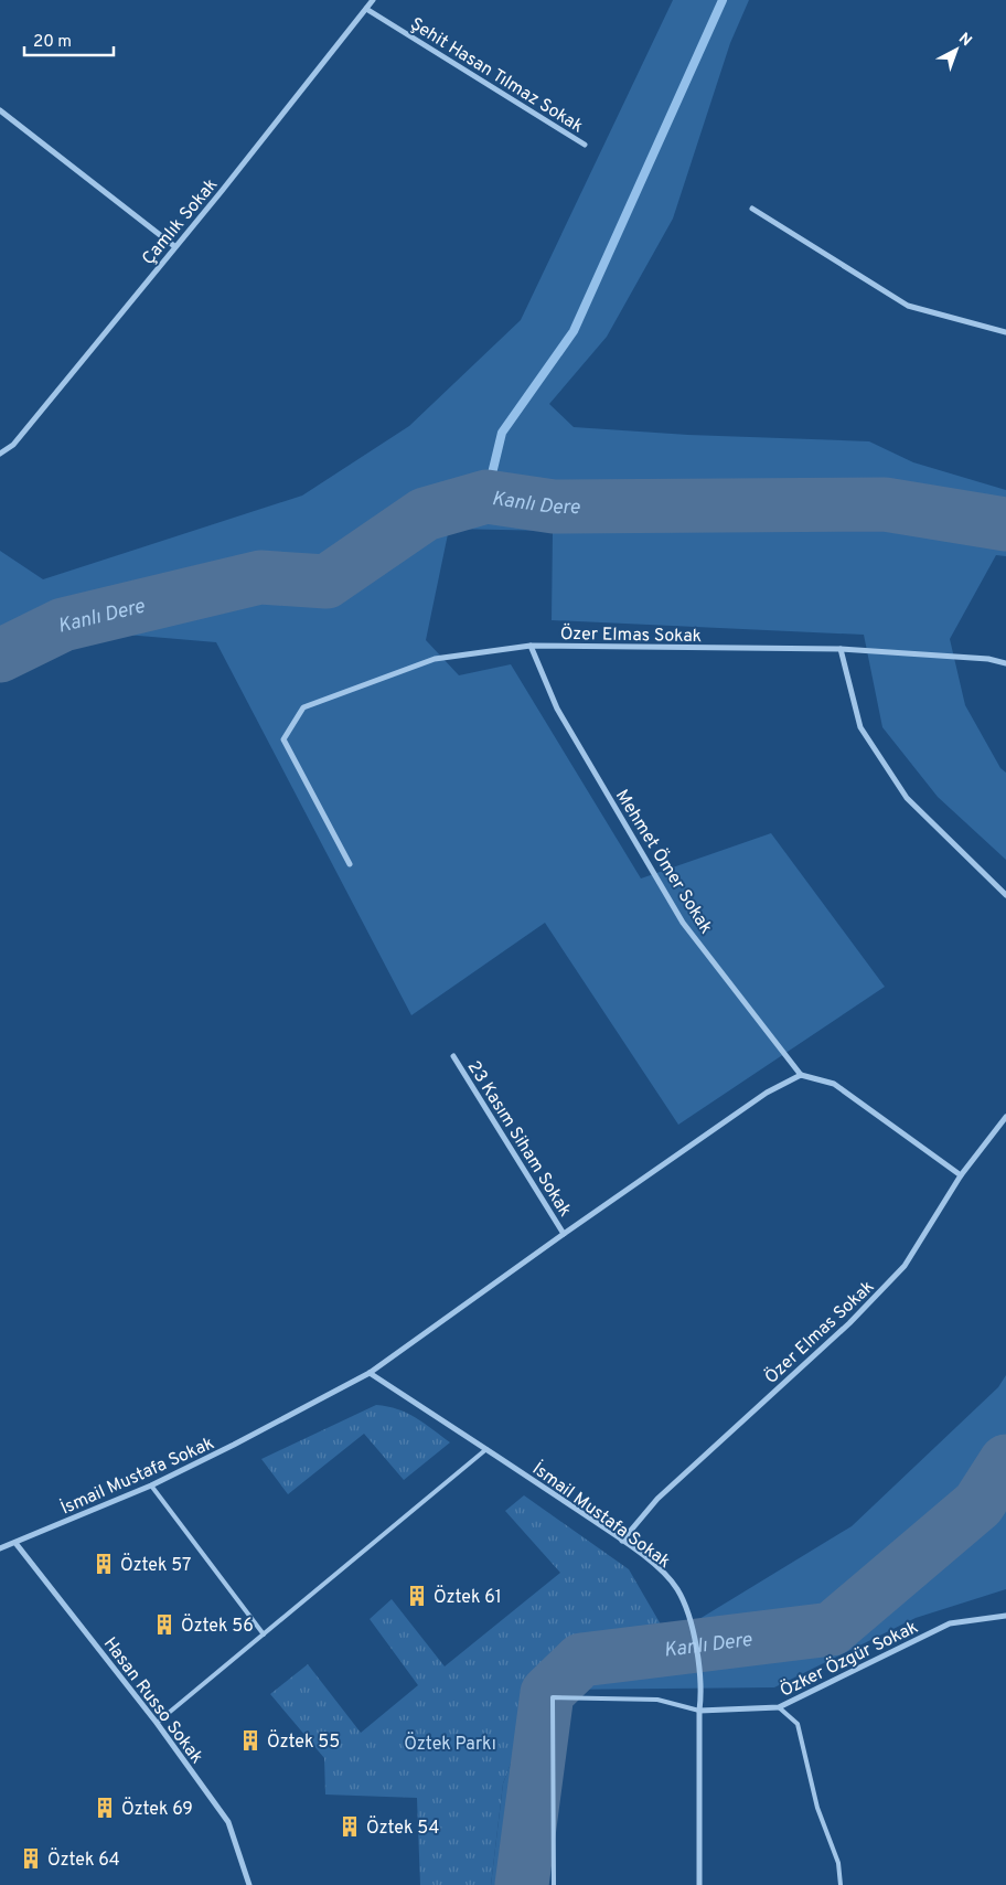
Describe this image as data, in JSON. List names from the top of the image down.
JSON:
{
  "streets": {
    "street": [
      "Şehit Hasan Tılmaz Sokak",
      "Çamlık Sokak",
      "Özer Elmas Sokak",
      "Mehmet Ömer Sokak",
      "23 Kasım Siham Sokak",
      "İsmail Mustafa Sokak",
      "Özker Özgür Sokak",
      "Hasan Russo Sokak"
    ]
  },
  "crossings": [
    ["Şehit Hasan Tılmaz Sokak", "Çamlık Sokak"],
    ["Özer Elmas Sokak", "Mehmet Ömer Sokak"],
    ["Özer Elmas Sokak", "İsmail Mustafa Sokak"],
    ["Mehmet Ömer Sokak", "İsmail Mustafa Sokak"],
    ["23 Kasım Siham Sokak", "İsmail Mustafa Sokak"],
    ["İsmail Mustafa Sokak", "Özker Özgür Sokak"],
    ["İsmail Mustafa Sokak", "Hasan Russo Sokak"]
  ],
  "water": ["Kanlı Dere"],
  "parks": ["Öztek Parkı"],
  "places": {
    "building": [
      "Öztek 57",
      "Öztek 61",
      "Öztek 56",
      "Öztek 55",
      "Öztek 69",
      "Öztek 54",
      "Öztek 64"
    ]
  },
  "scale_bar": "20 m",
  "north": "top right"
}
